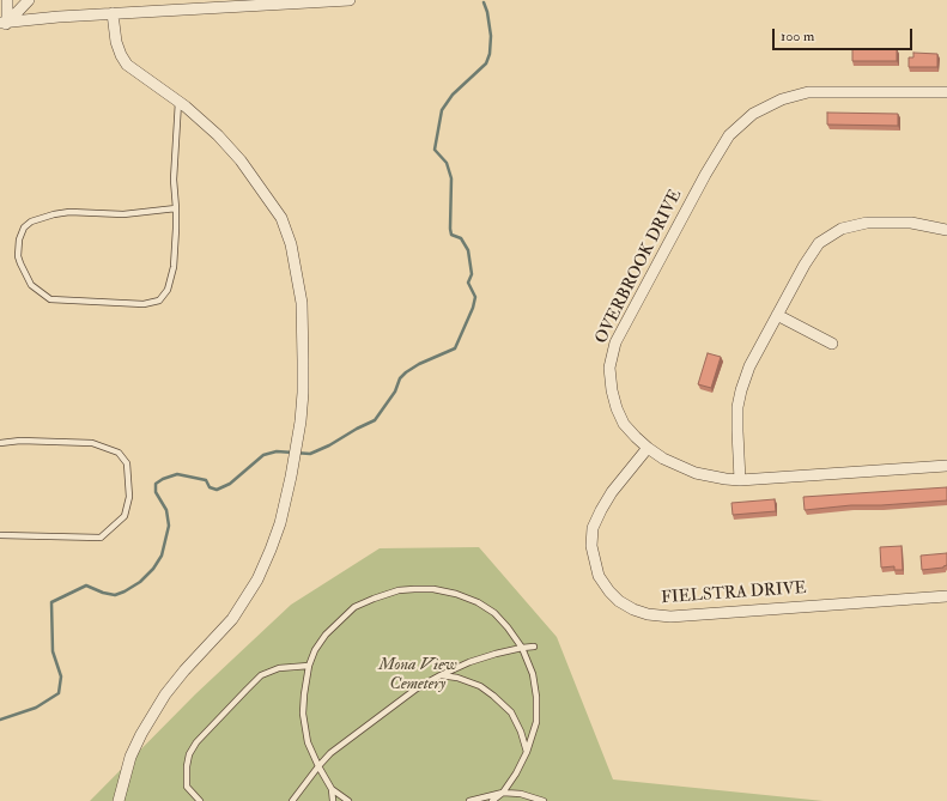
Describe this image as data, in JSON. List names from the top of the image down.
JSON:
{
  "streets": {
    "street": ["OVERBROOK DRIVE", "FIELSTRA DRIVE"]
  },
  "crossings": [
    ["OVERBROOK DRIVE", "FIELSTRA DRIVE"]
  ],
  "parks": ["Mona View Cemetery"],
  "scale_bar": "100 m"
}
